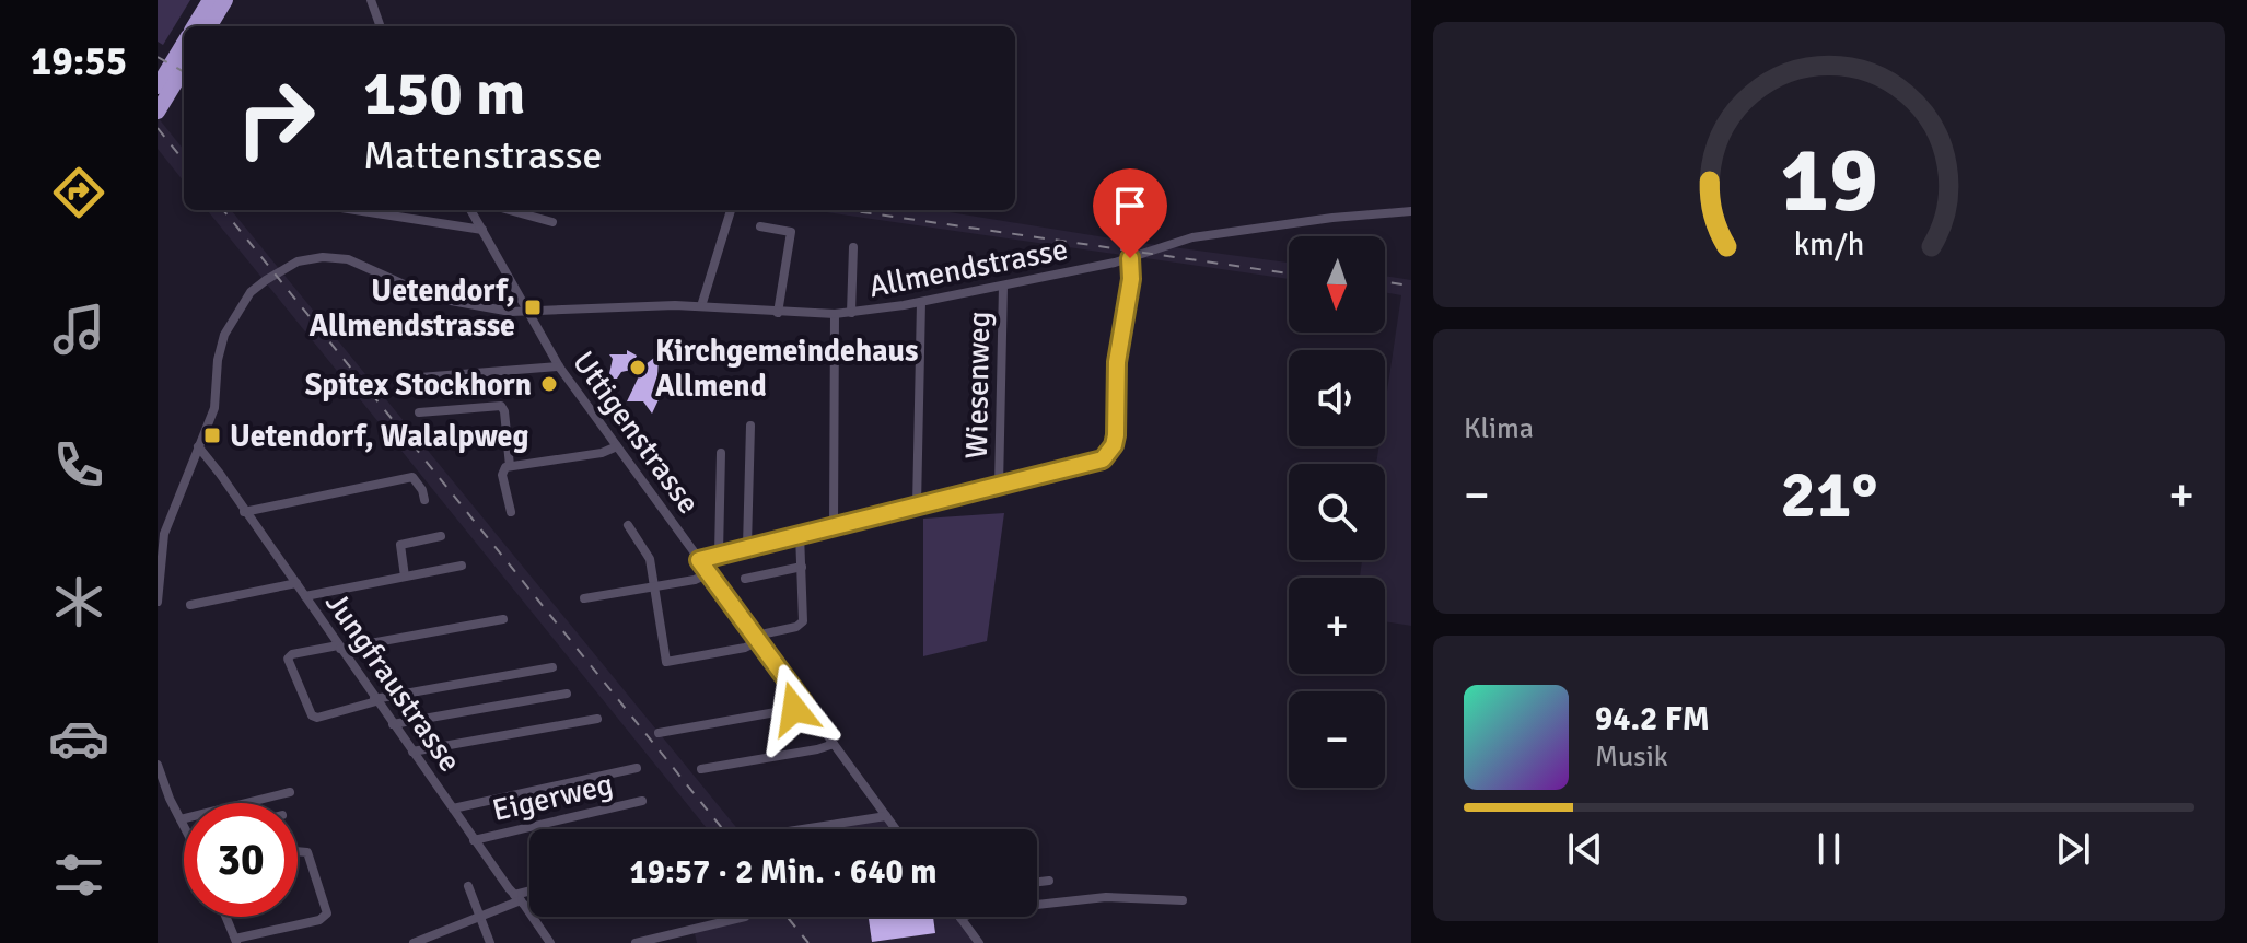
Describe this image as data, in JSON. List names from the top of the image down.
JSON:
{
  "streets": {
    "street": [
      "Allmendstrasse",
      "Wiesenweg",
      "Uttigenstrasse",
      "Jungfraustrasse",
      "Eigerweg"
    ]
  },
  "crossings": [
    ["Allmendstrasse", "Wiesenweg"],
    ["Allmendstrasse", "Uttigenstrasse"],
    ["Allmendstrasse", "Jungfraustrasse"],
    ["Jungfraustrasse", "Eigerweg"]
  ],
  "places": {
    "transit": ["Uetendorf, Allmendstrasse", "Uetendorf, Walalpweg"],
    "other": ["Kirchgemeindehaus Allmend", "Spitex Stockhorn"]
  },
  "north": "bottom",
  "page": {
    "tabs": "19:55",
    "turn": ["150 m", "Mattenstrasse"],
    "map_buttons": ["+", "−"],
    "tile": "Klima",
    "heat": ["−", "21°", "+"],
    "song": ["94.2 FM", "Musik"],
    "limit": "30",
    "trip": "19:57 · 2 Min. · 640 m",
    "gauge": ["19", "km/h"]
  }
}
